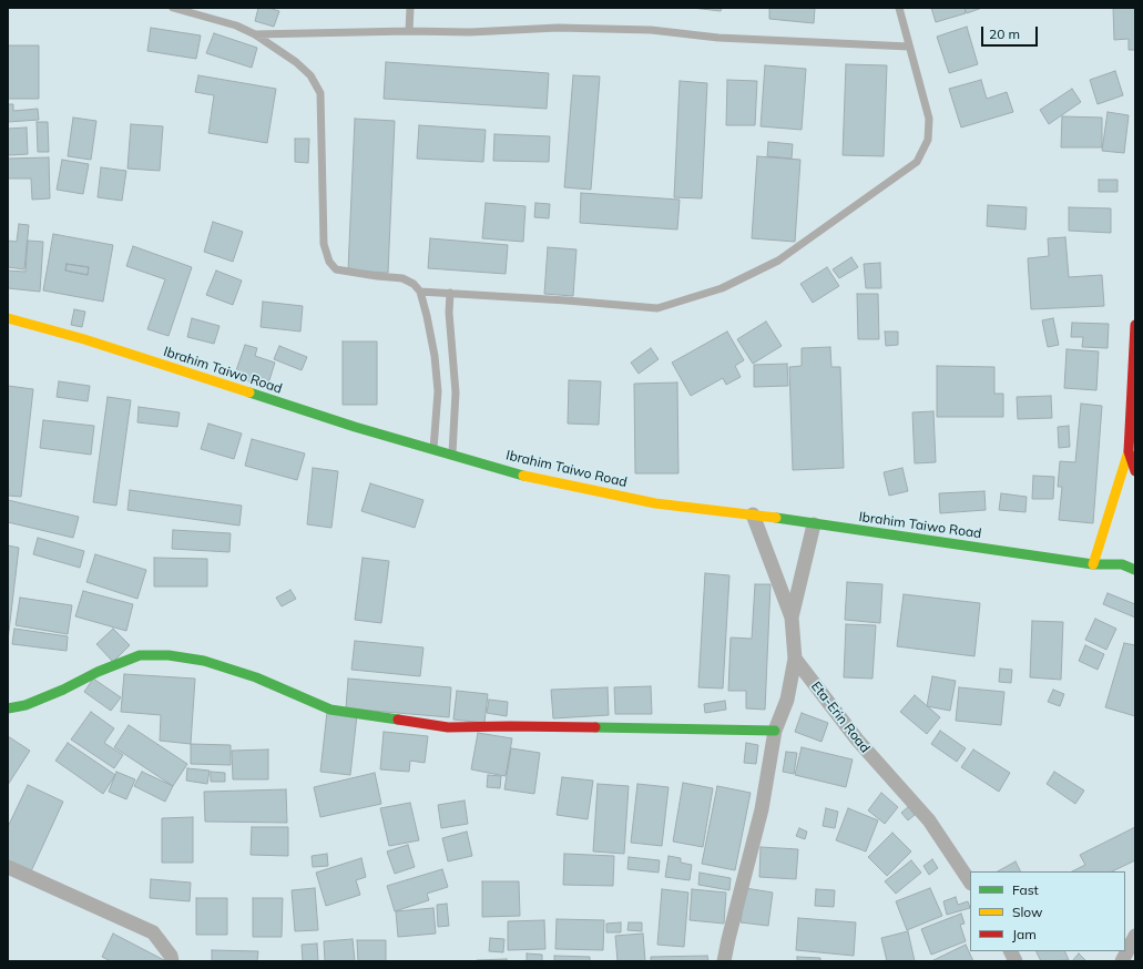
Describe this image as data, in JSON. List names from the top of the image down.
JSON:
{
  "streets": {
    "main road": ["Ibrahim Taiwo Road"],
    "street": ["Eta-Erin Road"]
  },
  "legend": ["Fast", "Slow", "Jam"],
  "scale_bar": "20 m"
}
